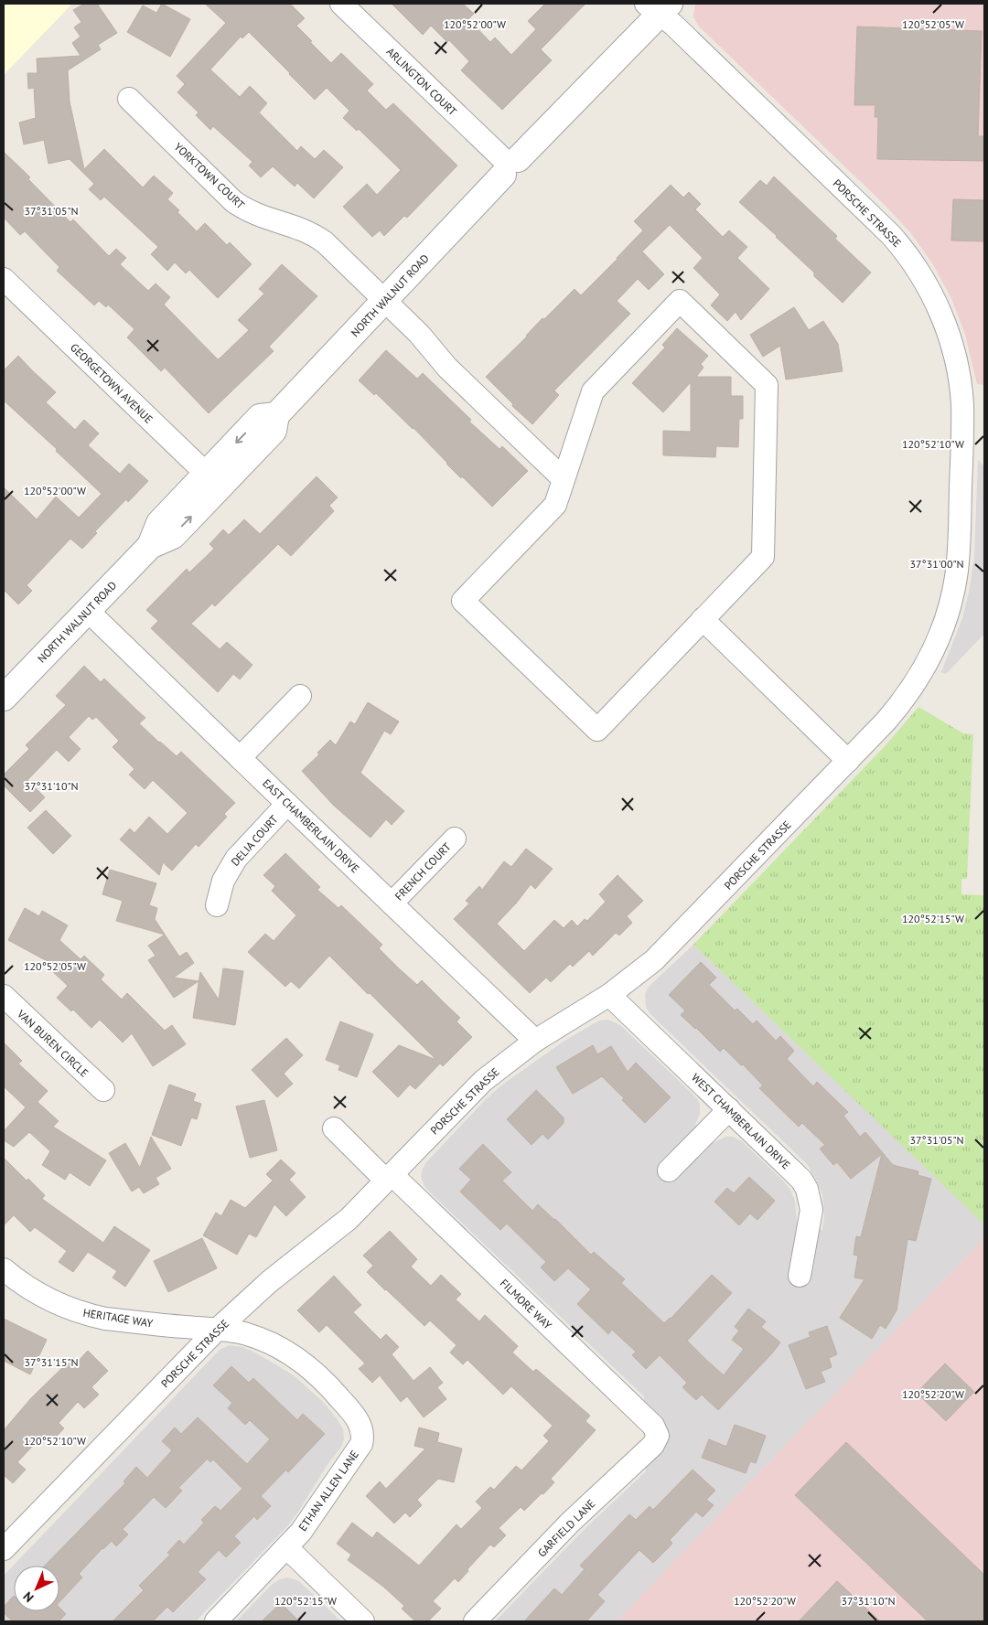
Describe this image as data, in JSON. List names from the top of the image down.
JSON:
{
  "streets": {
    "street": [
      "ARLINGTON COURT",
      "YORKTOWN COURT",
      "PORSCHE STRASSE",
      "NORTH WALNUT ROAD",
      "GEORGETOWN AVENUE",
      "EAST CHAMBERLAIN DRIVE",
      "DELIA COURT",
      "FRENCH COURT",
      "VAN BUREN CIRCLE",
      "WEST CHAMBERLAIN DRIVE",
      "FILMORE WAY",
      "HERITAGE WAY",
      "ETHAN ALLEN LANE",
      "GARFIELD LANE"
    ]
  },
  "crossings": [
    ["ARLINGTON COURT", "NORTH WALNUT ROAD"],
    ["YORKTOWN COURT", "NORTH WALNUT ROAD"],
    ["PORSCHE STRASSE", "NORTH WALNUT ROAD"],
    ["PORSCHE STRASSE", "EAST CHAMBERLAIN DRIVE"],
    ["PORSCHE STRASSE", "WEST CHAMBERLAIN DRIVE"],
    ["PORSCHE STRASSE", "FILMORE WAY"],
    ["PORSCHE STRASSE", "HERITAGE WAY"],
    ["PORSCHE STRASSE", "ETHAN ALLEN LANE"],
    ["NORTH WALNUT ROAD", "GEORGETOWN AVENUE"],
    ["NORTH WALNUT ROAD", "EAST CHAMBERLAIN DRIVE"],
    ["EAST CHAMBERLAIN DRIVE", "DELIA COURT"],
    ["EAST CHAMBERLAIN DRIVE", "FRENCH COURT"],
    ["FILMORE WAY", "GARFIELD LANE"],
    ["HERITAGE WAY", "ETHAN ALLEN LANE"]
  ],
  "north": "bottom left",
  "coordinates": [
    "120°52'05\"W",
    "120°52'00\"W",
    "37°31'05\"N",
    "120°52'10\"W",
    "37°31'00\"N",
    "37°31'10\"N",
    "120°52'15\"W",
    "37°31'15\"N",
    "120°52'20\"W"
  ]
}
